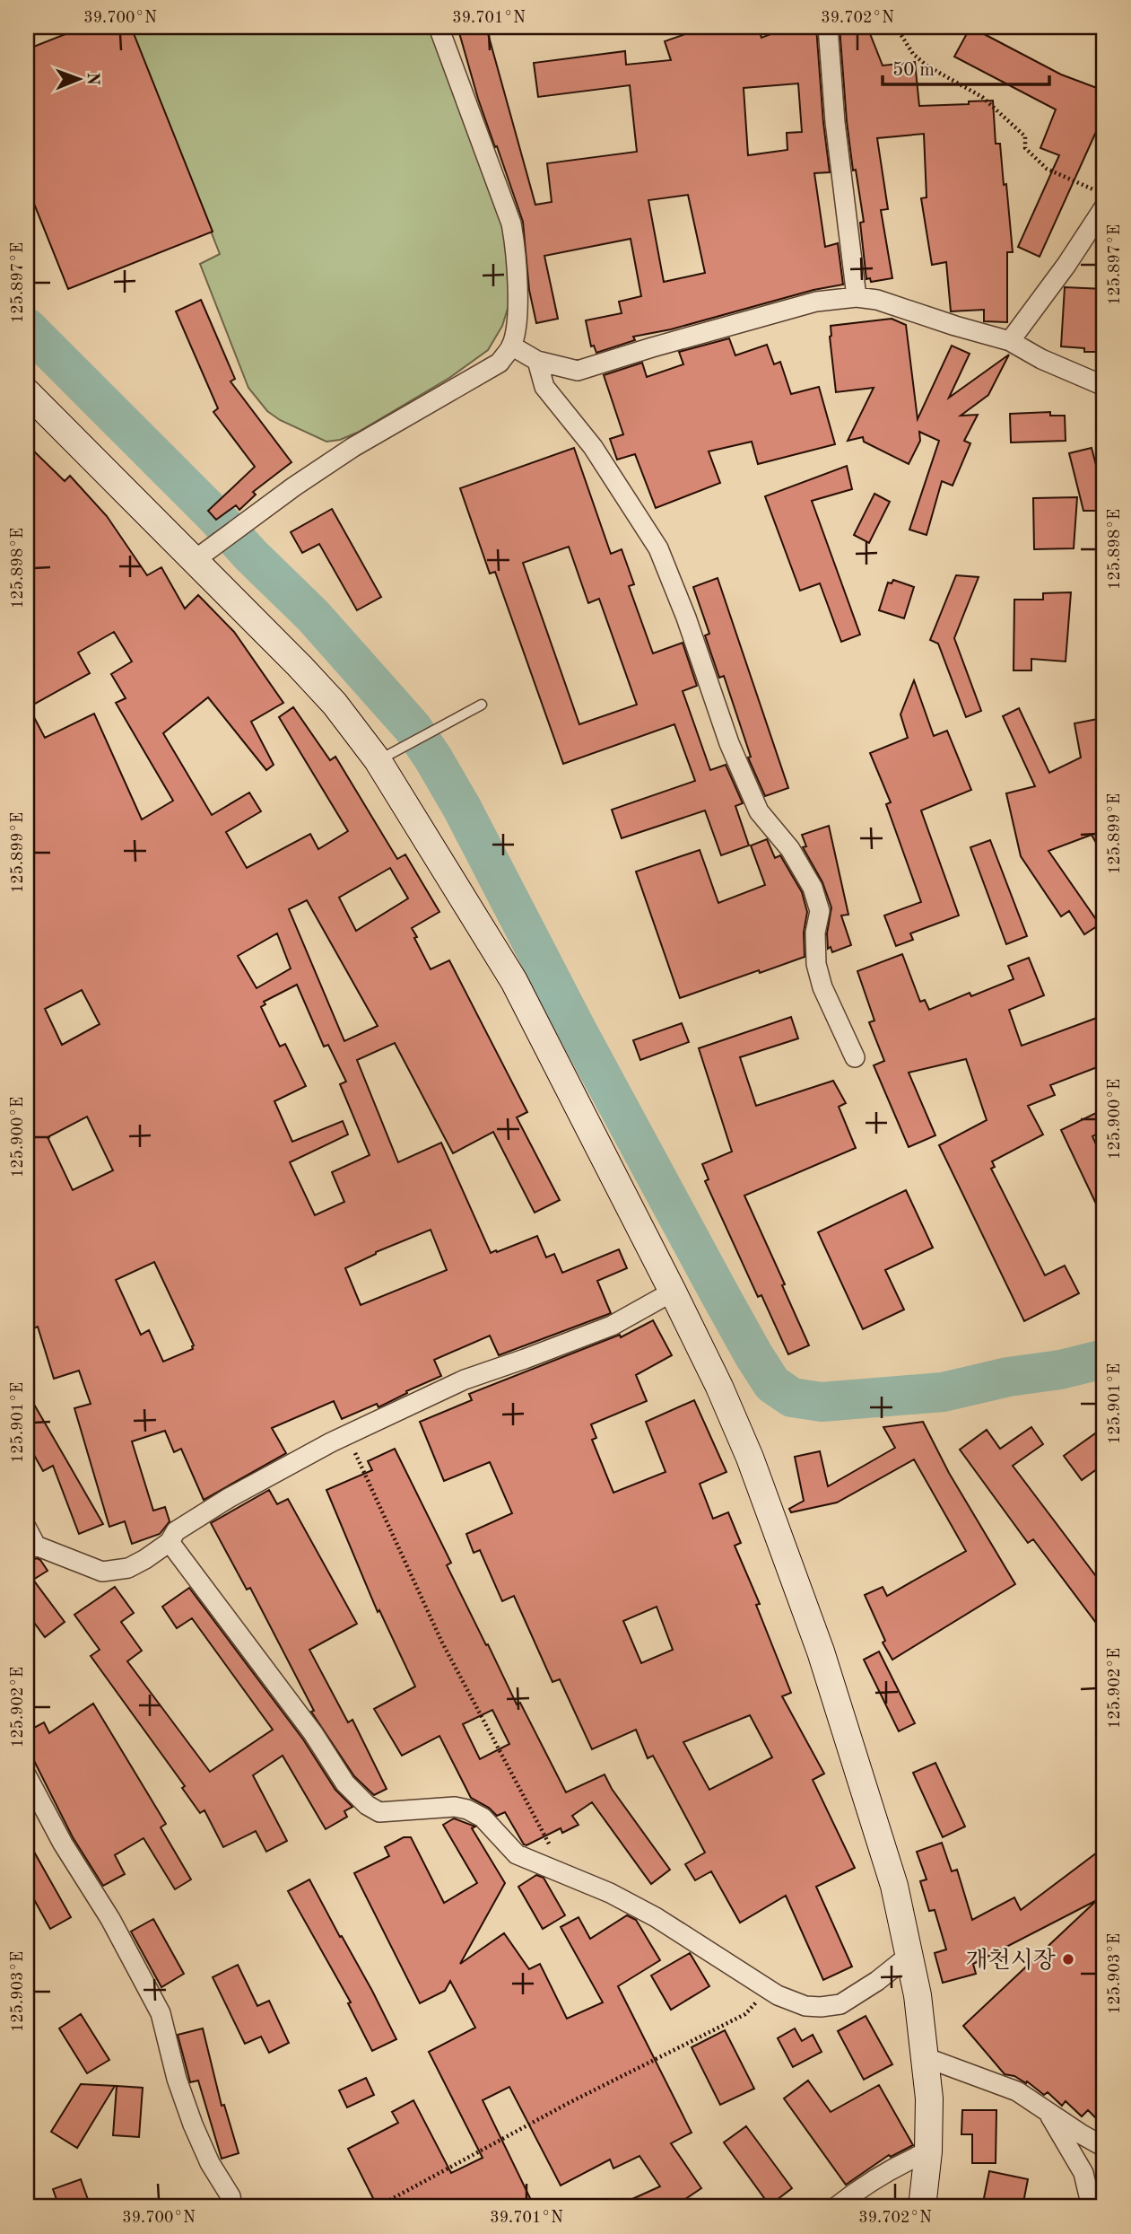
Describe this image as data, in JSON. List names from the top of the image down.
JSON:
{
  "places": ["개천시장"],
  "scale_bar": "50 m",
  "north": "right",
  "coordinates": [
    "39.700°N",
    "39.701°N",
    "39.702°N",
    "125.897°E",
    "125.898°E",
    "125.899°E",
    "125.900°E",
    "125.901°E",
    "125.902°E",
    "125.903°E"
  ]
}
